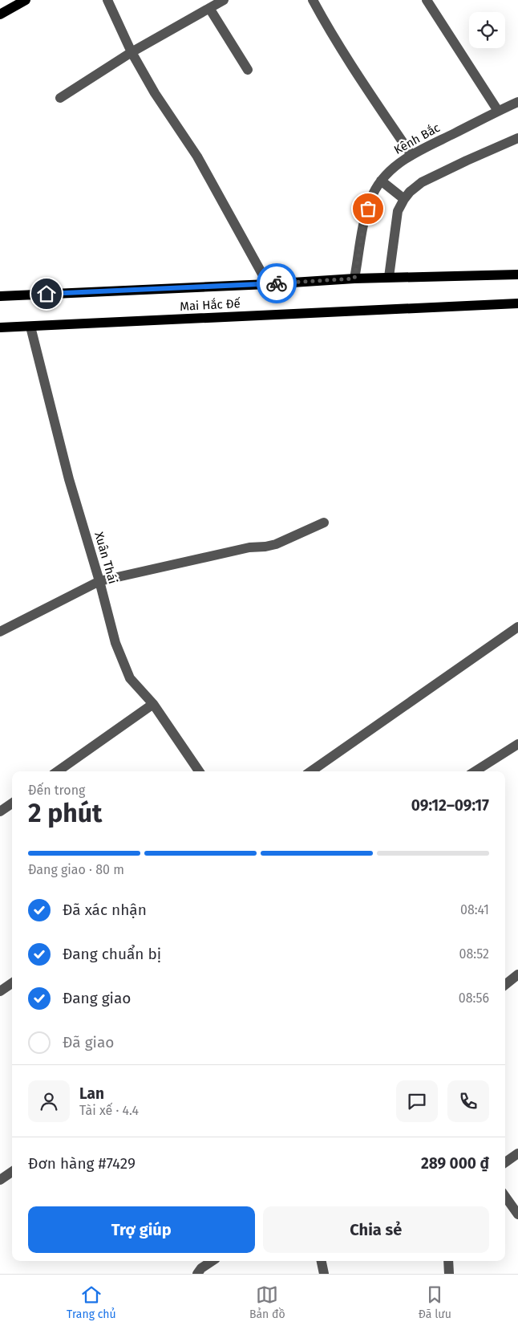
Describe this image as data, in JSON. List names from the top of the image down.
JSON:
{
  "streets": {
    "main road": ["Mai Hắc Đế"],
    "street": ["Kênh Bắc", "Xuân Thái"]
  },
  "crossings": [
    ["Kênh Bắc", "Mai Hắc Đế"],
    ["Mai Hắc Đế", "Xuân Thái"]
  ],
  "page": {
    "heading": ["2 phút", "Đến trong", "09:12–09:17"],
    "panel": [
      "Lan",
      "Tài xế · 4.4",
      "Đơn hàng #7429",
      "289 000 ₫"
    ],
    "bar": "Đang giao · 80 m",
    "list": [
      ["Đã xác nhận", "08:41"],
      ["Đang chuẩn bị", "08:52"],
      ["Đang giao", "08:56"],
      "Đã giao"
    ],
    "buttons": ["Trợ giúp", "Chia sẻ"],
    "tabs": ["Trang chủ", "Bản đồ", "Đã lưu"]
  }
}
